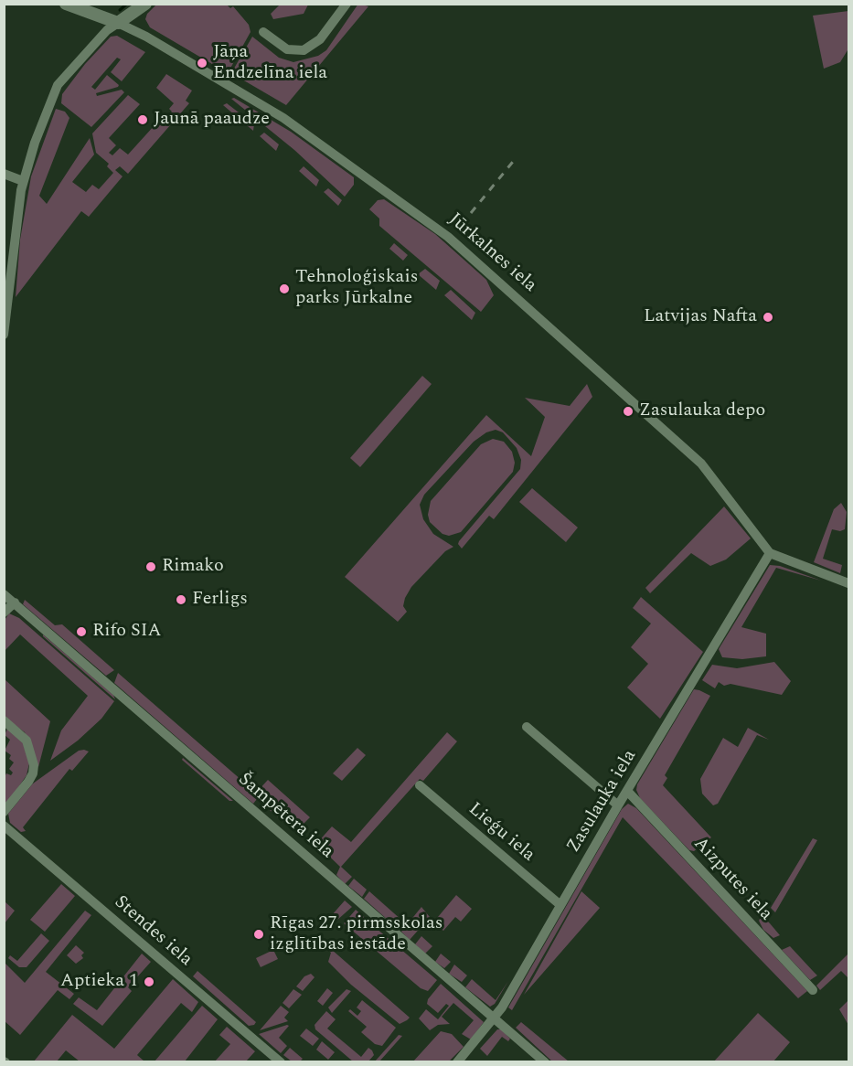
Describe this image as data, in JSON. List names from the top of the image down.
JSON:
{
  "streets": {
    "street": [
      "Jūrkalnes iela",
      "Zasulauka iela",
      "Šampētera iela",
      "Lieģu iela",
      "Aizputes iela",
      "Stendes iela"
    ]
  },
  "crossings": [
    ["Jūrkalnes iela", "Zasulauka iela"],
    ["Zasulauka iela", "Šampētera iela"],
    ["Zasulauka iela", "Lieģu iela"],
    ["Zasulauka iela", "Aizputes iela"]
  ],
  "places": [
    "Jāņa Endzelīna iela",
    "Jaunā paaudze",
    "Tehnoloģiskais parks Jūrkalne",
    "Latvijas Nafta",
    "Zasulauka depo",
    "Rimako",
    "Ferligs",
    "Rifo SIA",
    "Rīgas 27. pirmsskolas izglītības iestāde",
    "Aptieka 1"
  ]
}
